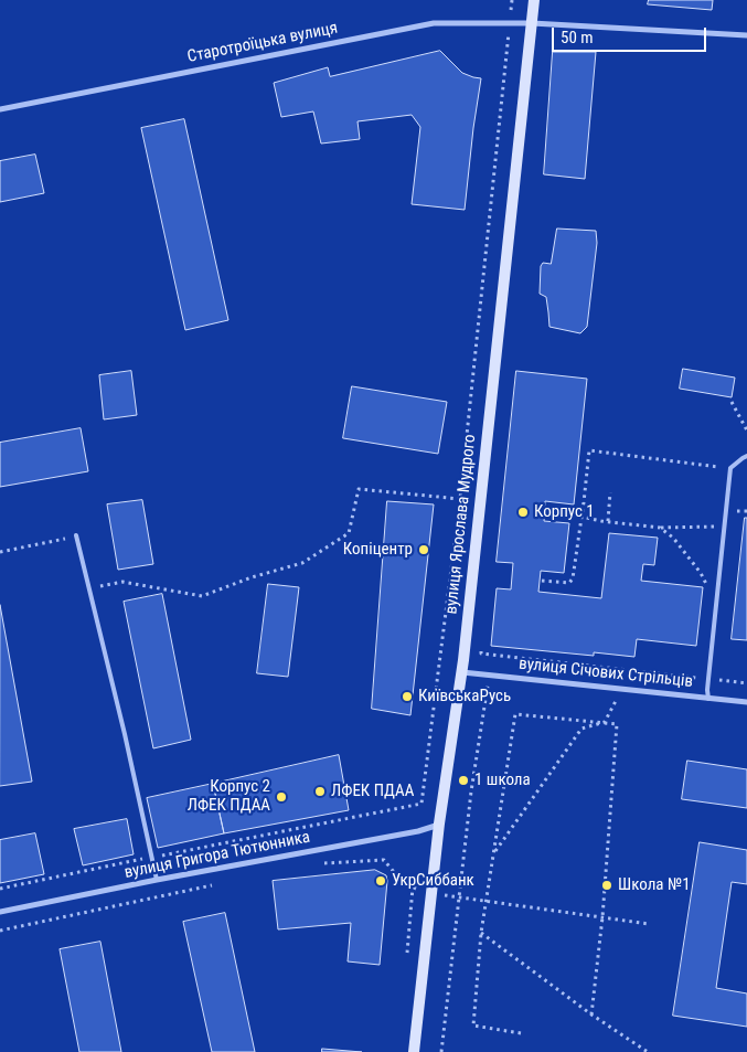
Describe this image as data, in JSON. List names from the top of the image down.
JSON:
{
  "streets": {
    "main road": ["вулиця Ярослава Мудрого"],
    "street": ["Старотроїцька вулиця", "вулиця Січових Стрільців", "вулиця Григора Тютюнника"]
  },
  "crossings": [
    ["Старотроїцька вулиця", "вулиця Ярослава Мудрого"],
    ["вулиця Ярослава Мудрого", "вулиця Січових Стрільців"],
    ["вулиця Ярослава Мудрого", "вулиця Григора Тютюнника"]
  ],
  "places": [
    "Корпус 1",
    "Копіцентр",
    "КиївськаРусь",
    "1 школа",
    "ЛФЕК ПДАА",
    "Корпус 2 ЛФЕК ПДАА",
    "УкрСиббанк",
    "Школа №1"
  ],
  "scale_bar": "50 m"
}
